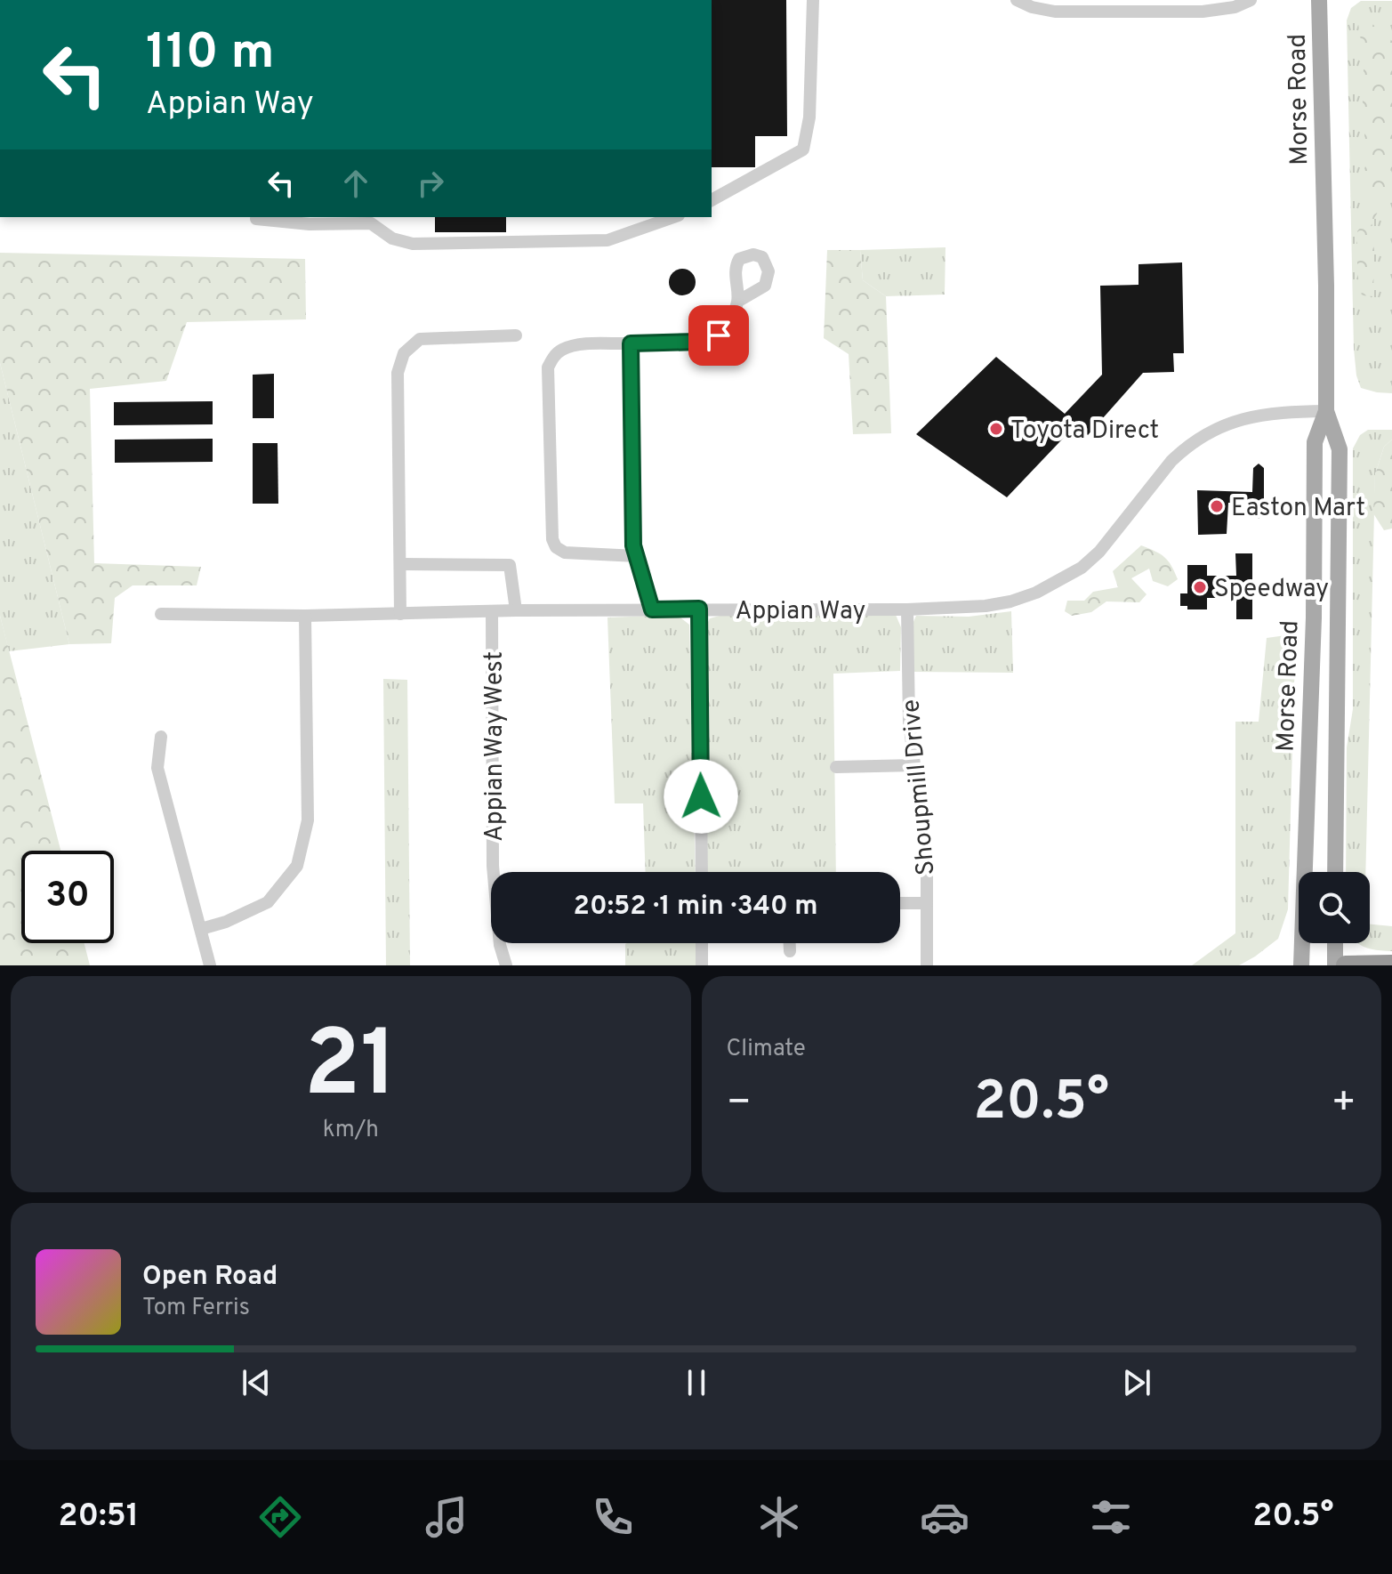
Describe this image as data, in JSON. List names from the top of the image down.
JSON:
{
  "streets": {
    "main road": ["Morse Road"],
    "street": ["Appian Way", "Appian Way West", "Shoupmill Drive"]
  },
  "crossings": [
    ["Morse Road", "Appian Way"],
    ["Appian Way", "Appian Way West"],
    ["Appian Way", "Shoupmill Drive"]
  ],
  "places": ["Toyota Direct", "Easton Mart", "Speedway"],
  "page": {
    "turn": ["110 m", "Appian Way"],
    "limit": "30",
    "trip": "20:52 · 1 min · 340 m",
    "tile": [
      ["21", "km/h"],
      "Climate"
    ],
    "heat": ["−", "20.5°", "+"],
    "song": ["Open Road", "Tom Ferris"],
    "tabs": ["20:51", "20.5°"]
  }
}
